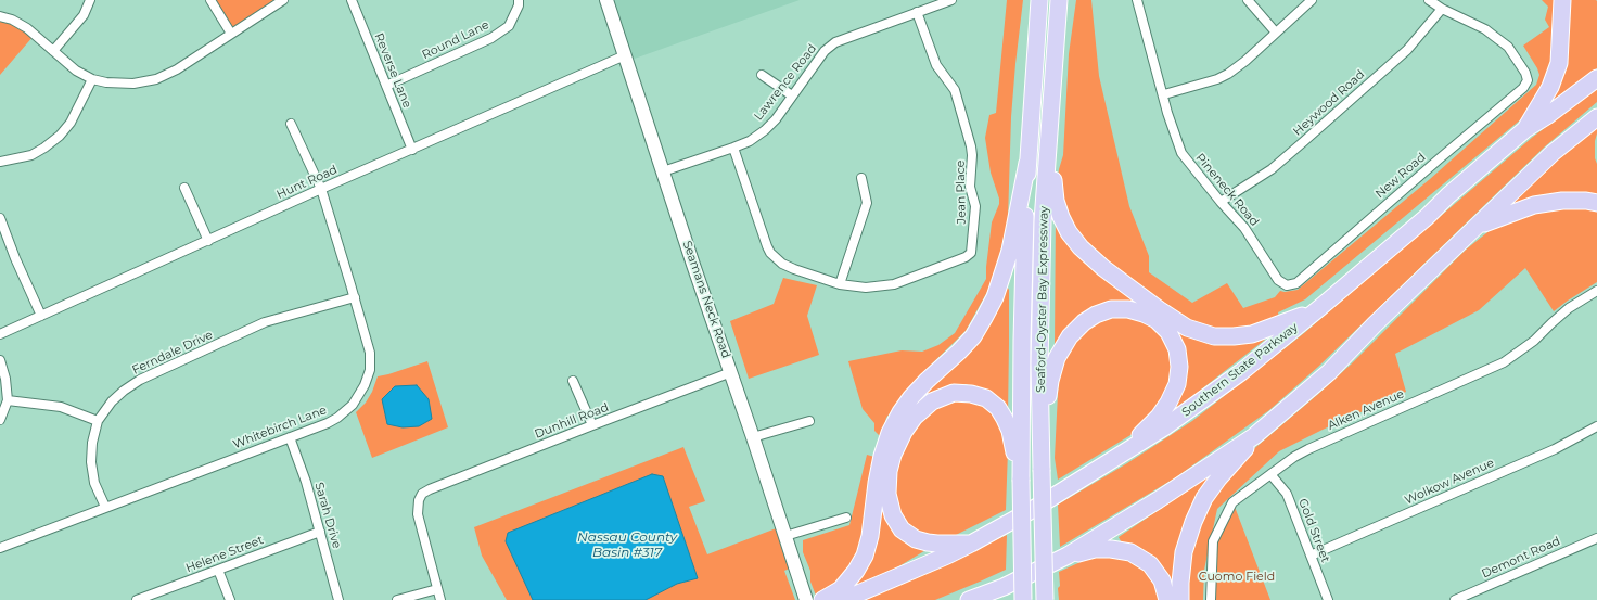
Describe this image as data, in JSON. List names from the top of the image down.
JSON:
{
  "streets": {
    "highway": ["Seaford-Oyster Bay Expressway", "Southern State Parkway"],
    "main road": ["Seamans Neck Road"],
    "street": [
      "Round Lane",
      "Reverse Lane",
      "Lawrence Road",
      "Heywood Road",
      "New Road",
      "Hunt Road",
      "Pineneck Road",
      "Jean Place",
      "Ferndale Drive",
      "Alken Avenue",
      "Dunhill Road",
      "Whitebirch Lane",
      "Wolkow Avenue",
      "Sarah Drive",
      "Gold Street",
      "Helene Street",
      "Demont Road"
    ]
  },
  "crossings": [
    ["Round Lane", "Reverse Lane"],
    ["Reverse Lane", "Hunt Road"],
    ["Lawrence Road", "Jean Place"],
    ["Lawrence Road", "Seamans Neck Road"],
    ["Heywood Road", "New Road"],
    ["Heywood Road", "Pineneck Road"],
    ["New Road", "Pineneck Road"],
    ["Hunt Road", "Seamans Neck Road"],
    ["Hunt Road", "Whitebirch Lane"],
    ["Seamans Neck Road", "Dunhill Road"],
    ["Ferndale Drive", "Whitebirch Lane"],
    ["Alken Avenue", "Gold Street"],
    ["Whitebirch Lane", "Sarah Drive"],
    ["Wolkow Avenue", "Gold Street"],
    ["Sarah Drive", "Helene Street"]
  ],
  "water": ["Nassau County Basin #317"],
  "parks": ["Cuomo Field"]
}
